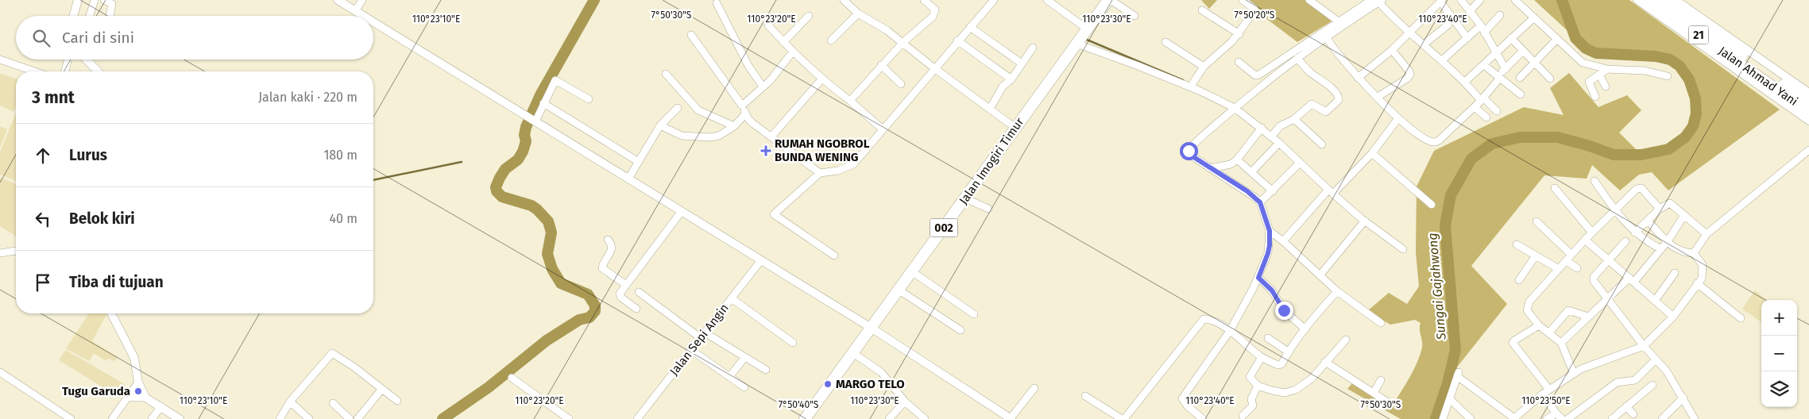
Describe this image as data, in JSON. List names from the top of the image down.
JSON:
{
  "streets": {
    "main road": [
      "21",
      "Jalan Ahmad Yani",
      "Jalan Imogiri Timur",
      "002"
    ],
    "street": ["Jalan Sepi Angin"]
  },
  "water": ["Sungai Gajahwong"],
  "places": {
    "health": ["RUMAH NGOBROL BUNDA WENING"],
    "other": ["MARGO TELO", "Tugu Garuda"]
  },
  "page": {
    "search": "Cari di sini",
    "heading": ["3 mnt", "Jalan kaki · 220 m"],
    "list": [
      ["Lurus", "180 m"],
      ["Belok kiri", "40 m"],
      "Tiba di tujuan"
    ],
    "map_buttons": ["+", "−"]
  },
  "coordinates": [
    "7°50'30\"S",
    "7°50'20\"S",
    "110°23'30\"E",
    "110°23'10\"E",
    "110°23'20\"E",
    "110°23'40\"E",
    "110°23'50\"E",
    "7°50'40\"S"
  ]
}
